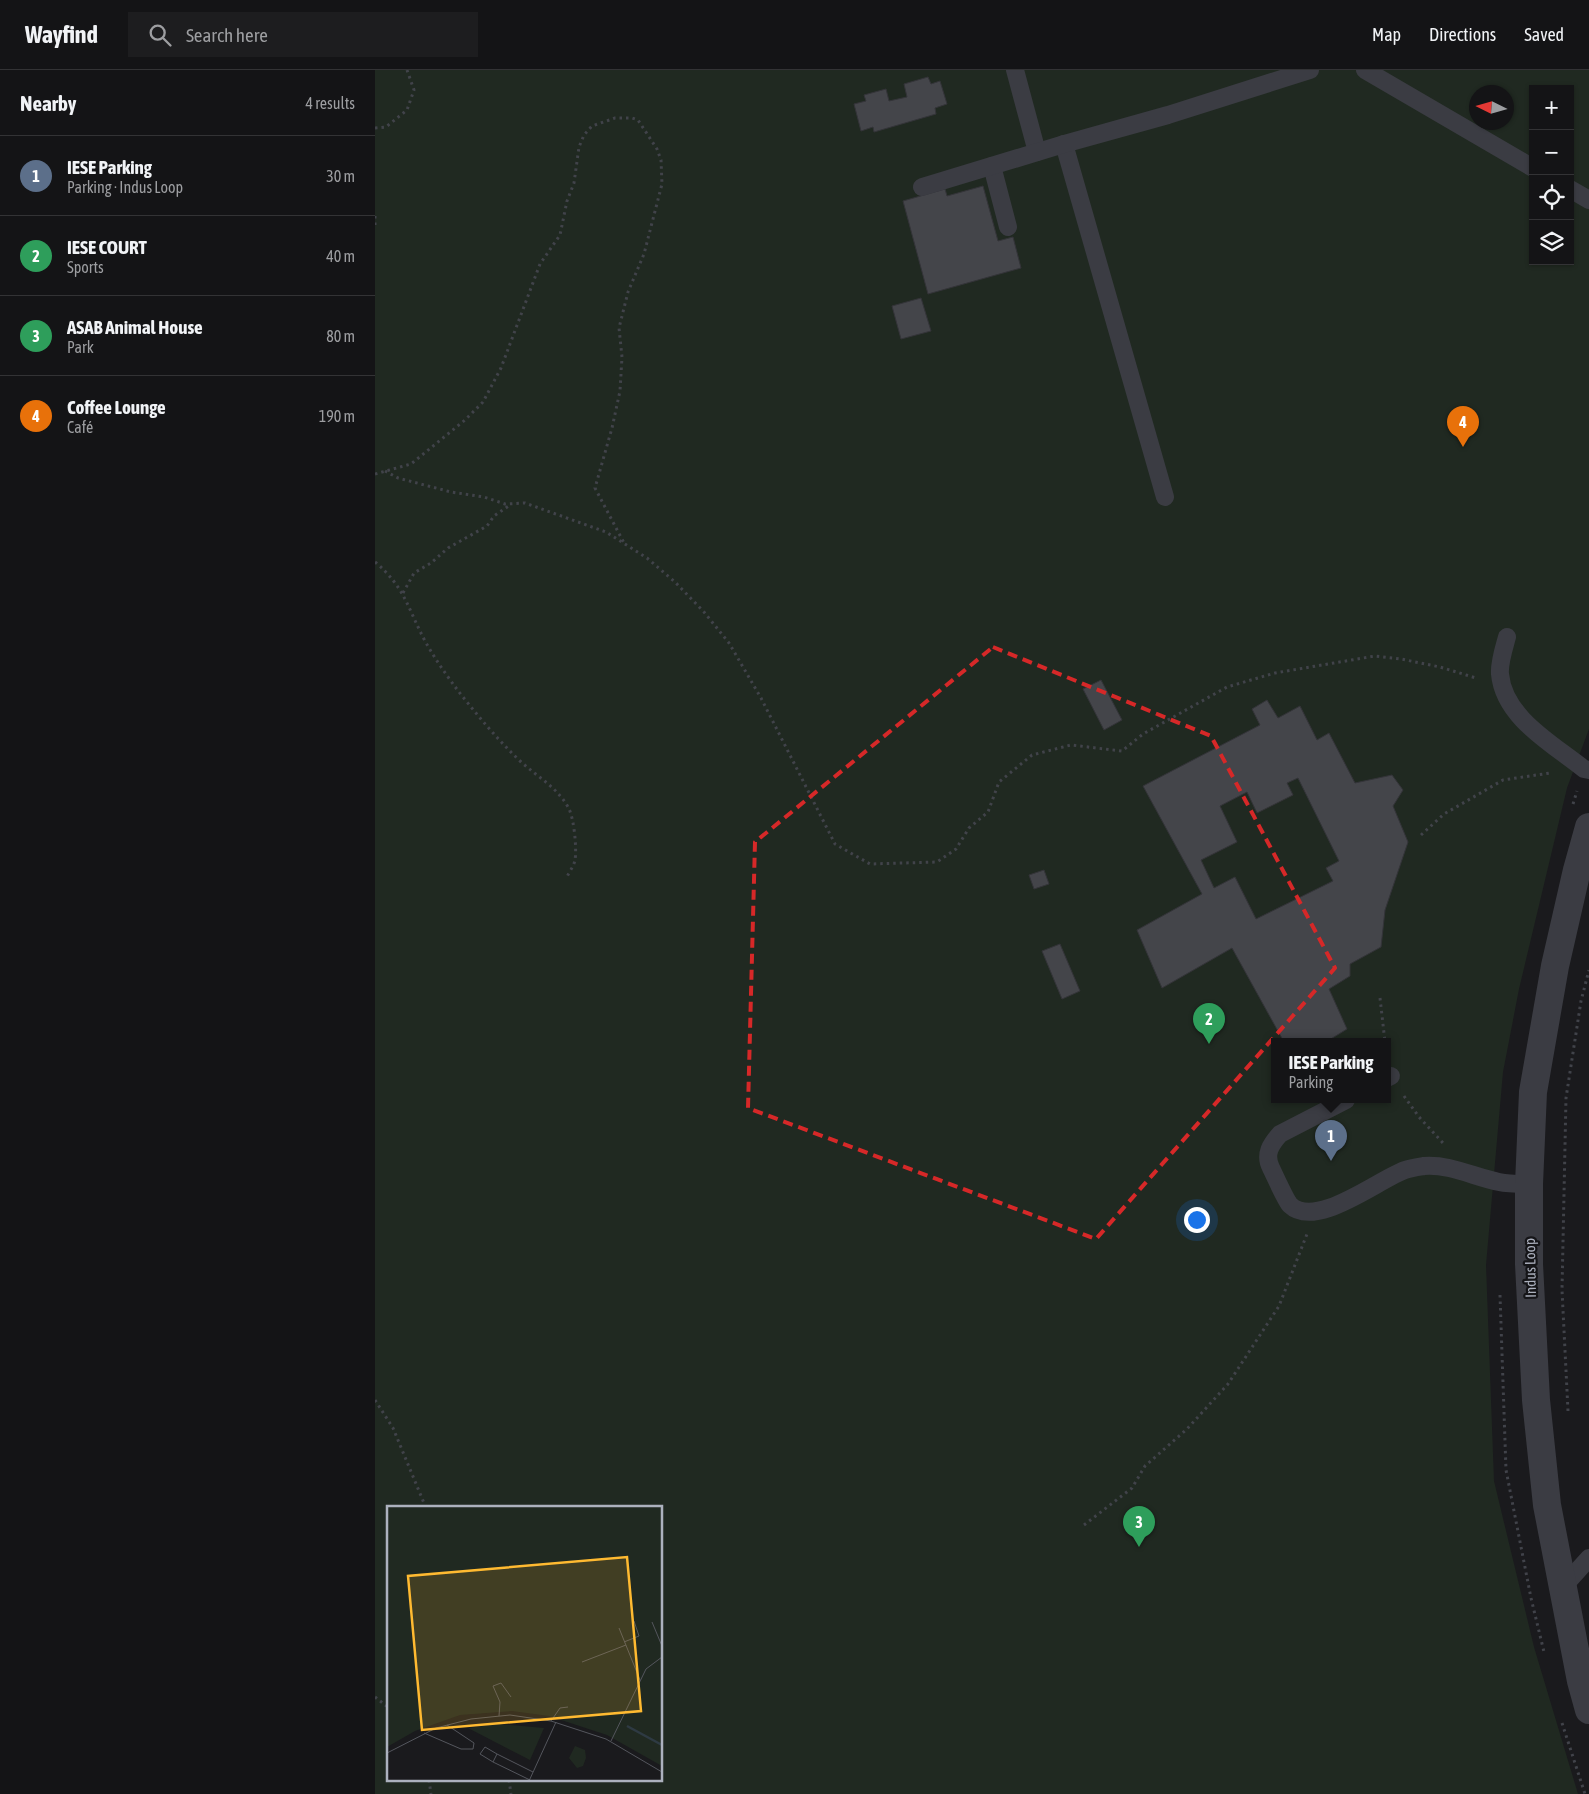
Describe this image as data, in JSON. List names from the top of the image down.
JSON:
{
  "streets": {
    "street": ["Indus Loop"]
  },
  "north": "left",
  "page": {
    "header": "Wayfind",
    "search": "Search here",
    "nav": ["Map", "Directions", "Saved"],
    "heading": ["Nearby", "4 results"],
    "map_buttons": ["+", "−"],
    "list": [
      {
        "mark": "1",
        "name": "IESE Parking",
        "note": "Parking · Indus Loop",
        "value": "30 m"
      },
      {
        "mark": "2",
        "name": "IESE COURT",
        "note": "Sports",
        "value": "40 m"
      },
      {
        "mark": "3",
        "name": "ASAB Animal House",
        "note": "Park",
        "value": "80 m"
      },
      {
        "mark": "4",
        "name": "Coffee Lounge",
        "note": "Café",
        "value": "190 m"
      }
    ],
    "pins": [
      "4",
      "2",
      "1",
      "3"
    ],
    "popup": ["IESE Parking", "Parking"]
  }
}
